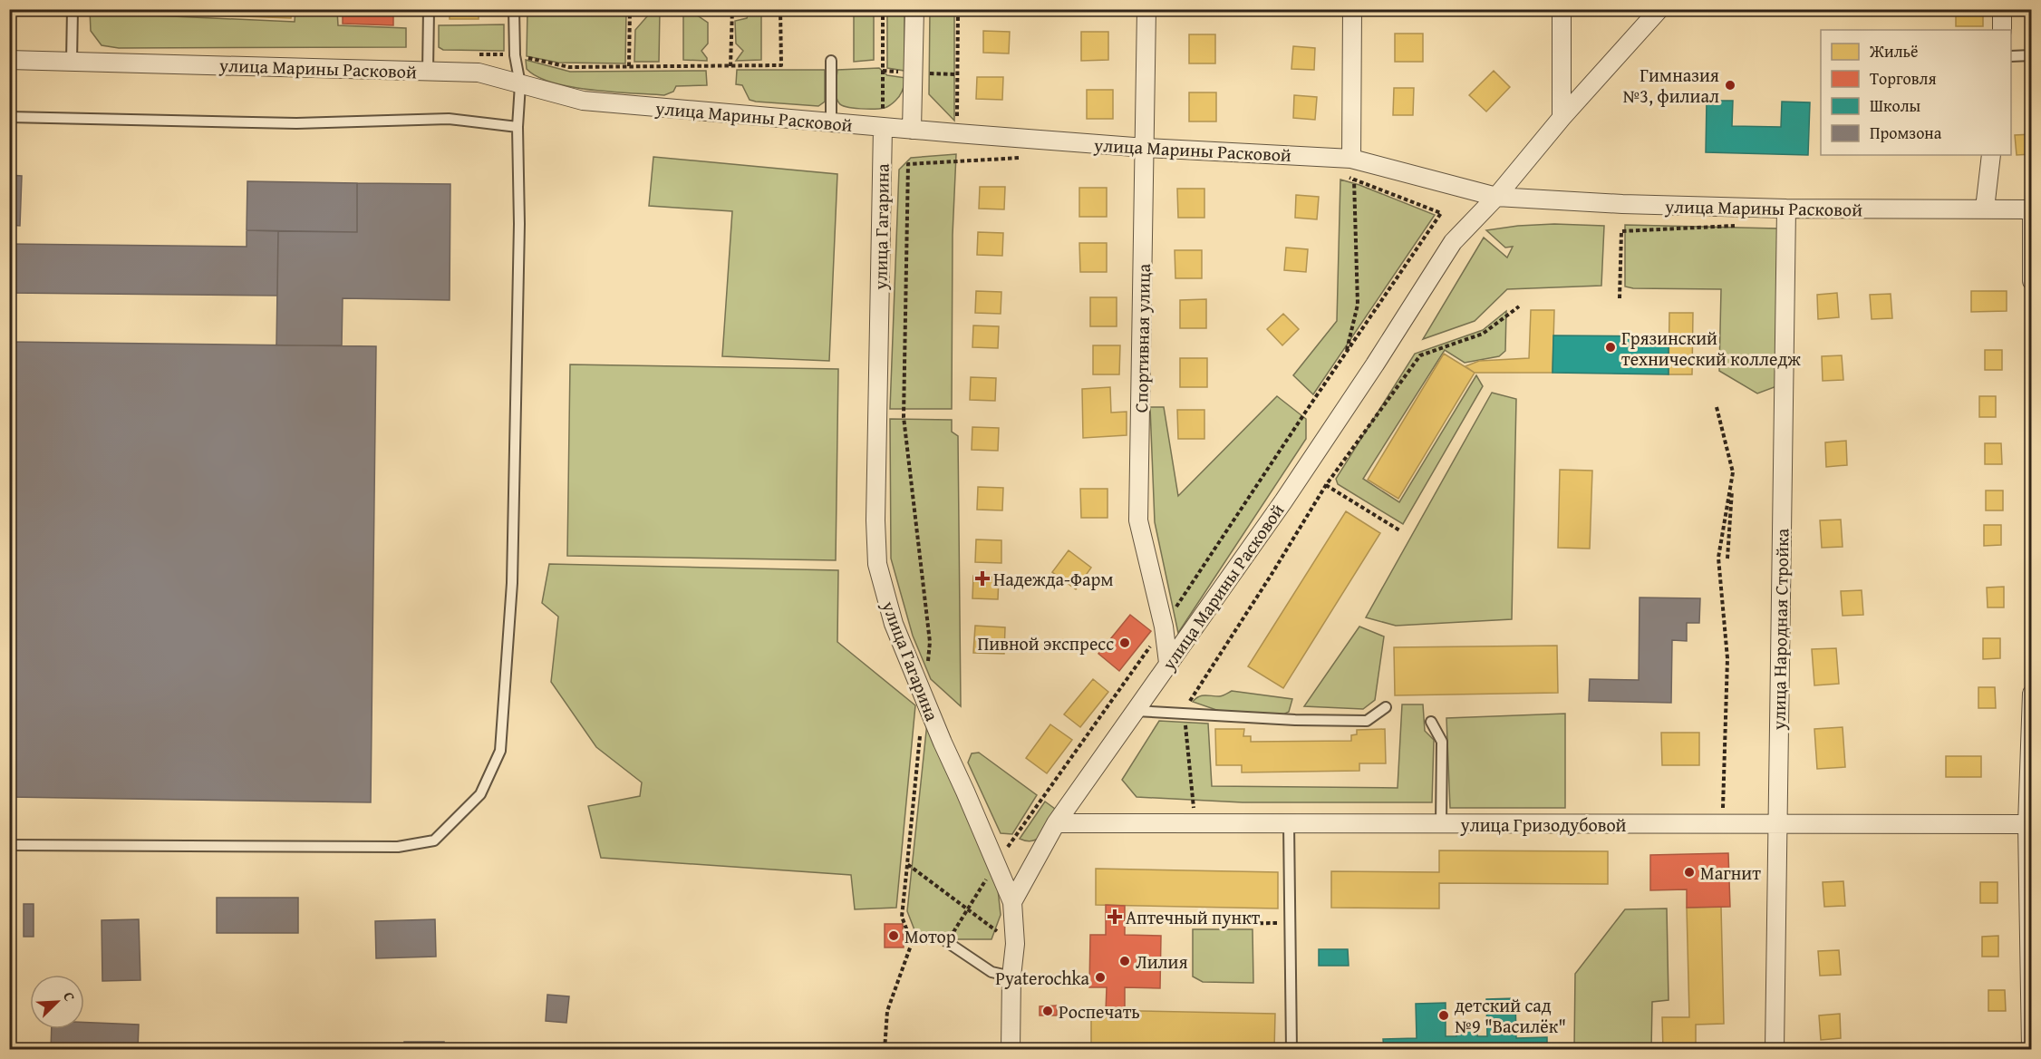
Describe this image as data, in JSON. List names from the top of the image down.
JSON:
{
  "streets": {
    "street": [
      "улица Марины Расковой",
      "улица Гагарина",
      "Спортивная улица",
      "улица Народная Стройка",
      "улица Гризодубовой"
    ]
  },
  "crossings": [
    ["улица Марины Расковой", "улица Гагарина"],
    ["улица Марины Расковой", "Спортивная улица"],
    ["улица Марины Расковой", "улица Народная Стройка"],
    ["улица Марины Расковой", "улица Гризодубовой"],
    ["улица Народная Стройка", "улица Гризодубовой"]
  ],
  "places": {
    "other": [
      "Гимназия №3, филиал",
      "Грязинский технический колледж",
      "Пивной экспресс",
      "Магнит",
      "Мотор",
      "Лилия",
      "Pyaterochka",
      "Роспечать",
      "детский сад №9 \"Василёк\""
    ],
    "health": ["Надежда-Фарм", "Аптечный пункт"]
  },
  "legend": [
    "Жильё",
    "Торговля",
    "Школы",
    "Промзона"
  ],
  "north": "top right"
}
